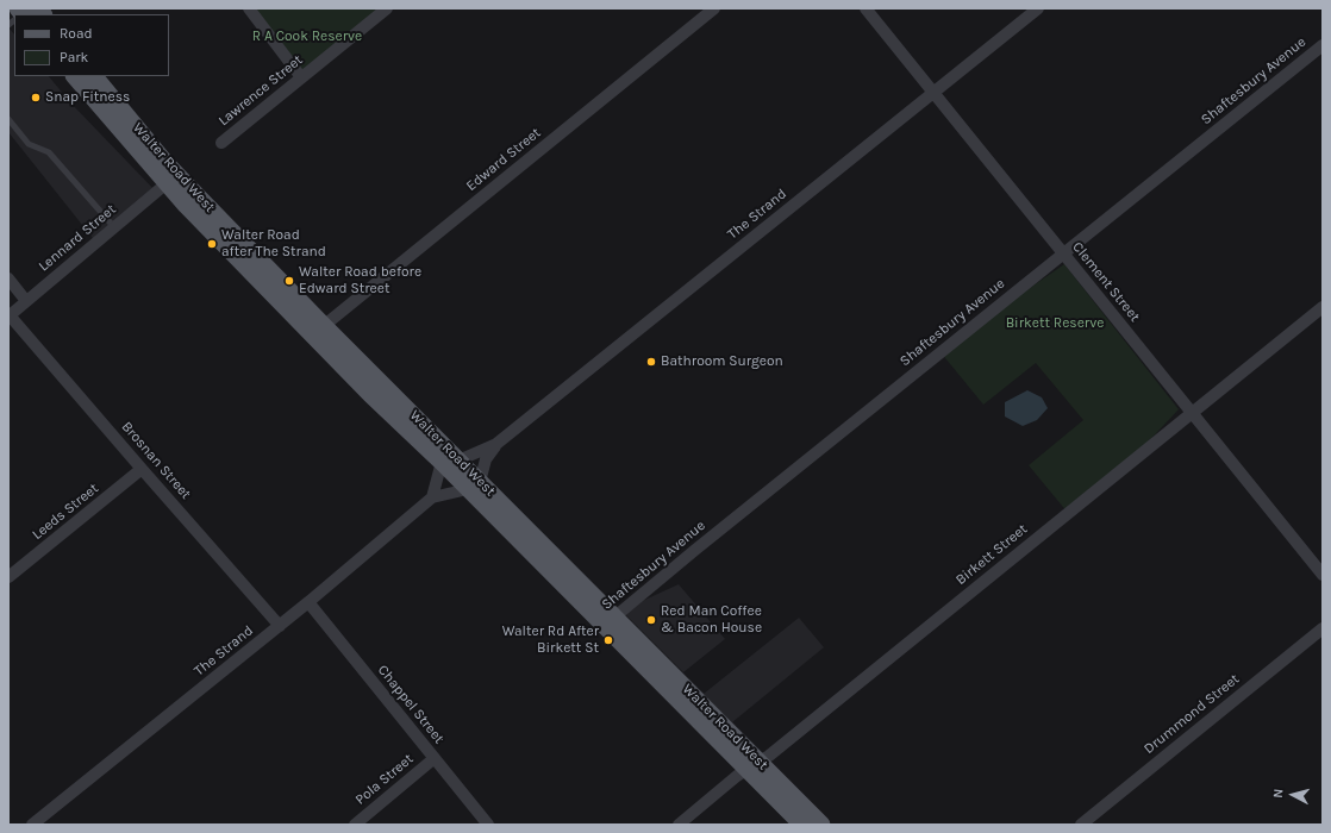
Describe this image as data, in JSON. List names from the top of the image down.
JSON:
{
  "streets": {
    "main road": ["Walter Road West"],
    "street": [
      "Shaftesbury Avenue",
      "Lawrence Street",
      "Edward Street",
      "The Strand",
      "Lennard Street",
      "Clement Street",
      "Brosnan Street",
      "Leeds Street",
      "Birkett Street",
      "Chappel Street",
      "Drummond Street",
      "Pola Street"
    ]
  },
  "crossings": [
    ["Shaftesbury Avenue", "Walter Road West"],
    ["Shaftesbury Avenue", "Clement Street"],
    ["Edward Street", "Walter Road West"],
    ["Walter Road West", "The Strand"],
    ["Walter Road West", "Lennard Street"],
    ["Walter Road West", "Birkett Street"],
    ["The Strand", "Clement Street"],
    ["The Strand", "Brosnan Street"],
    ["The Strand", "Chappel Street"],
    ["Lennard Street", "Brosnan Street"],
    ["Clement Street", "Birkett Street"],
    ["Brosnan Street", "Leeds Street"],
    ["Chappel Street", "Pola Street"]
  ],
  "parks": ["R A Cook Reserve", "Birkett Reserve"],
  "places": [
    "Snap Fitness",
    "Walter Road after The Strand",
    "Walter Road before Edward Street",
    "Bathroom Surgeon",
    "Red Man Coffee & Bacon House",
    "Walter Rd After Birkett St"
  ],
  "legend": ["Road", "Park"],
  "north": "left"
}
